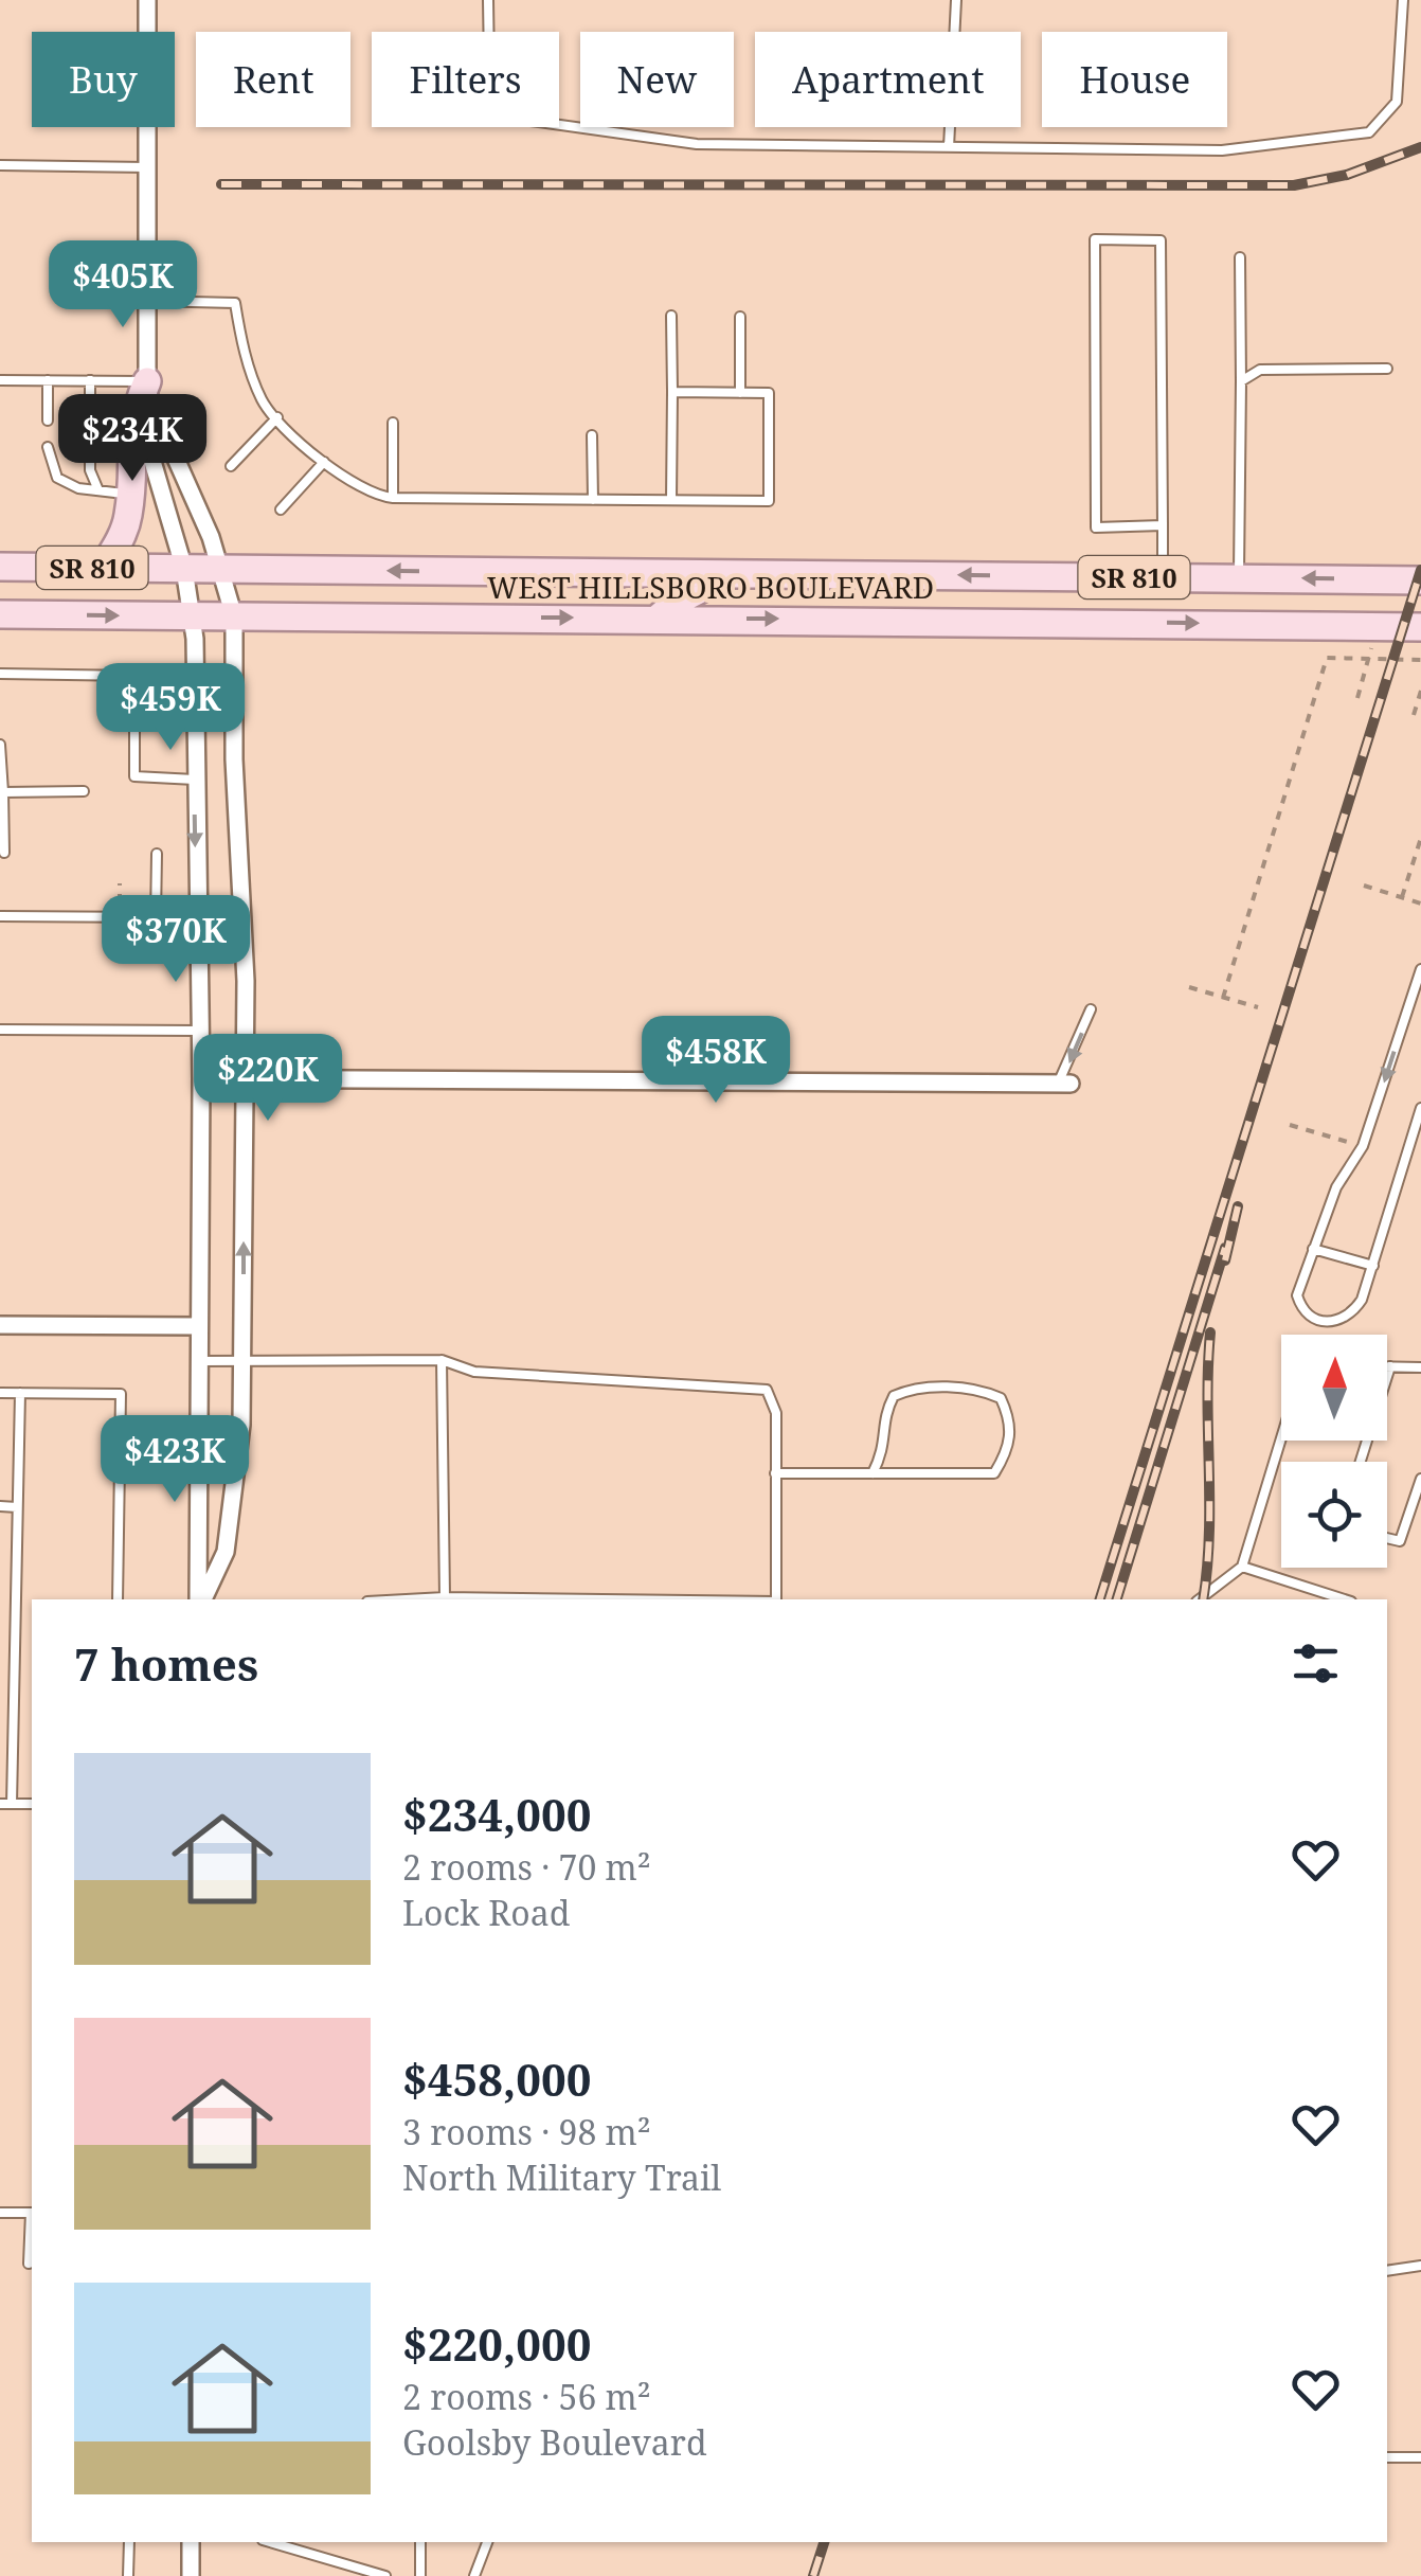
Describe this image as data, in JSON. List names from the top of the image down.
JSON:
{
  "streets": {
    "main road": ["SR 810", "WEST HILLSBORO BOULEVARD"]
  },
  "north": "top",
  "page": {
    "chip": [
      "Buy",
      "Rent",
      "Filters",
      "New",
      "Apartment",
      "House"
    ],
    "price": [
      "$405K",
      "$234K",
      "$459K",
      "$370K",
      "$458K",
      "$220K",
      "$423K"
    ],
    "heading": "7 homes",
    "list": [
      {
        "name": "$234,000",
        "note": "2 rooms · 70 m² · Lock Road"
      },
      {
        "name": "$458,000",
        "note": "3 rooms · 98 m² · North Military Trail"
      },
      {
        "name": "$220,000",
        "note": "2 rooms · 56 m² · Goolsby Boulevard"
      }
    ]
  }
}
